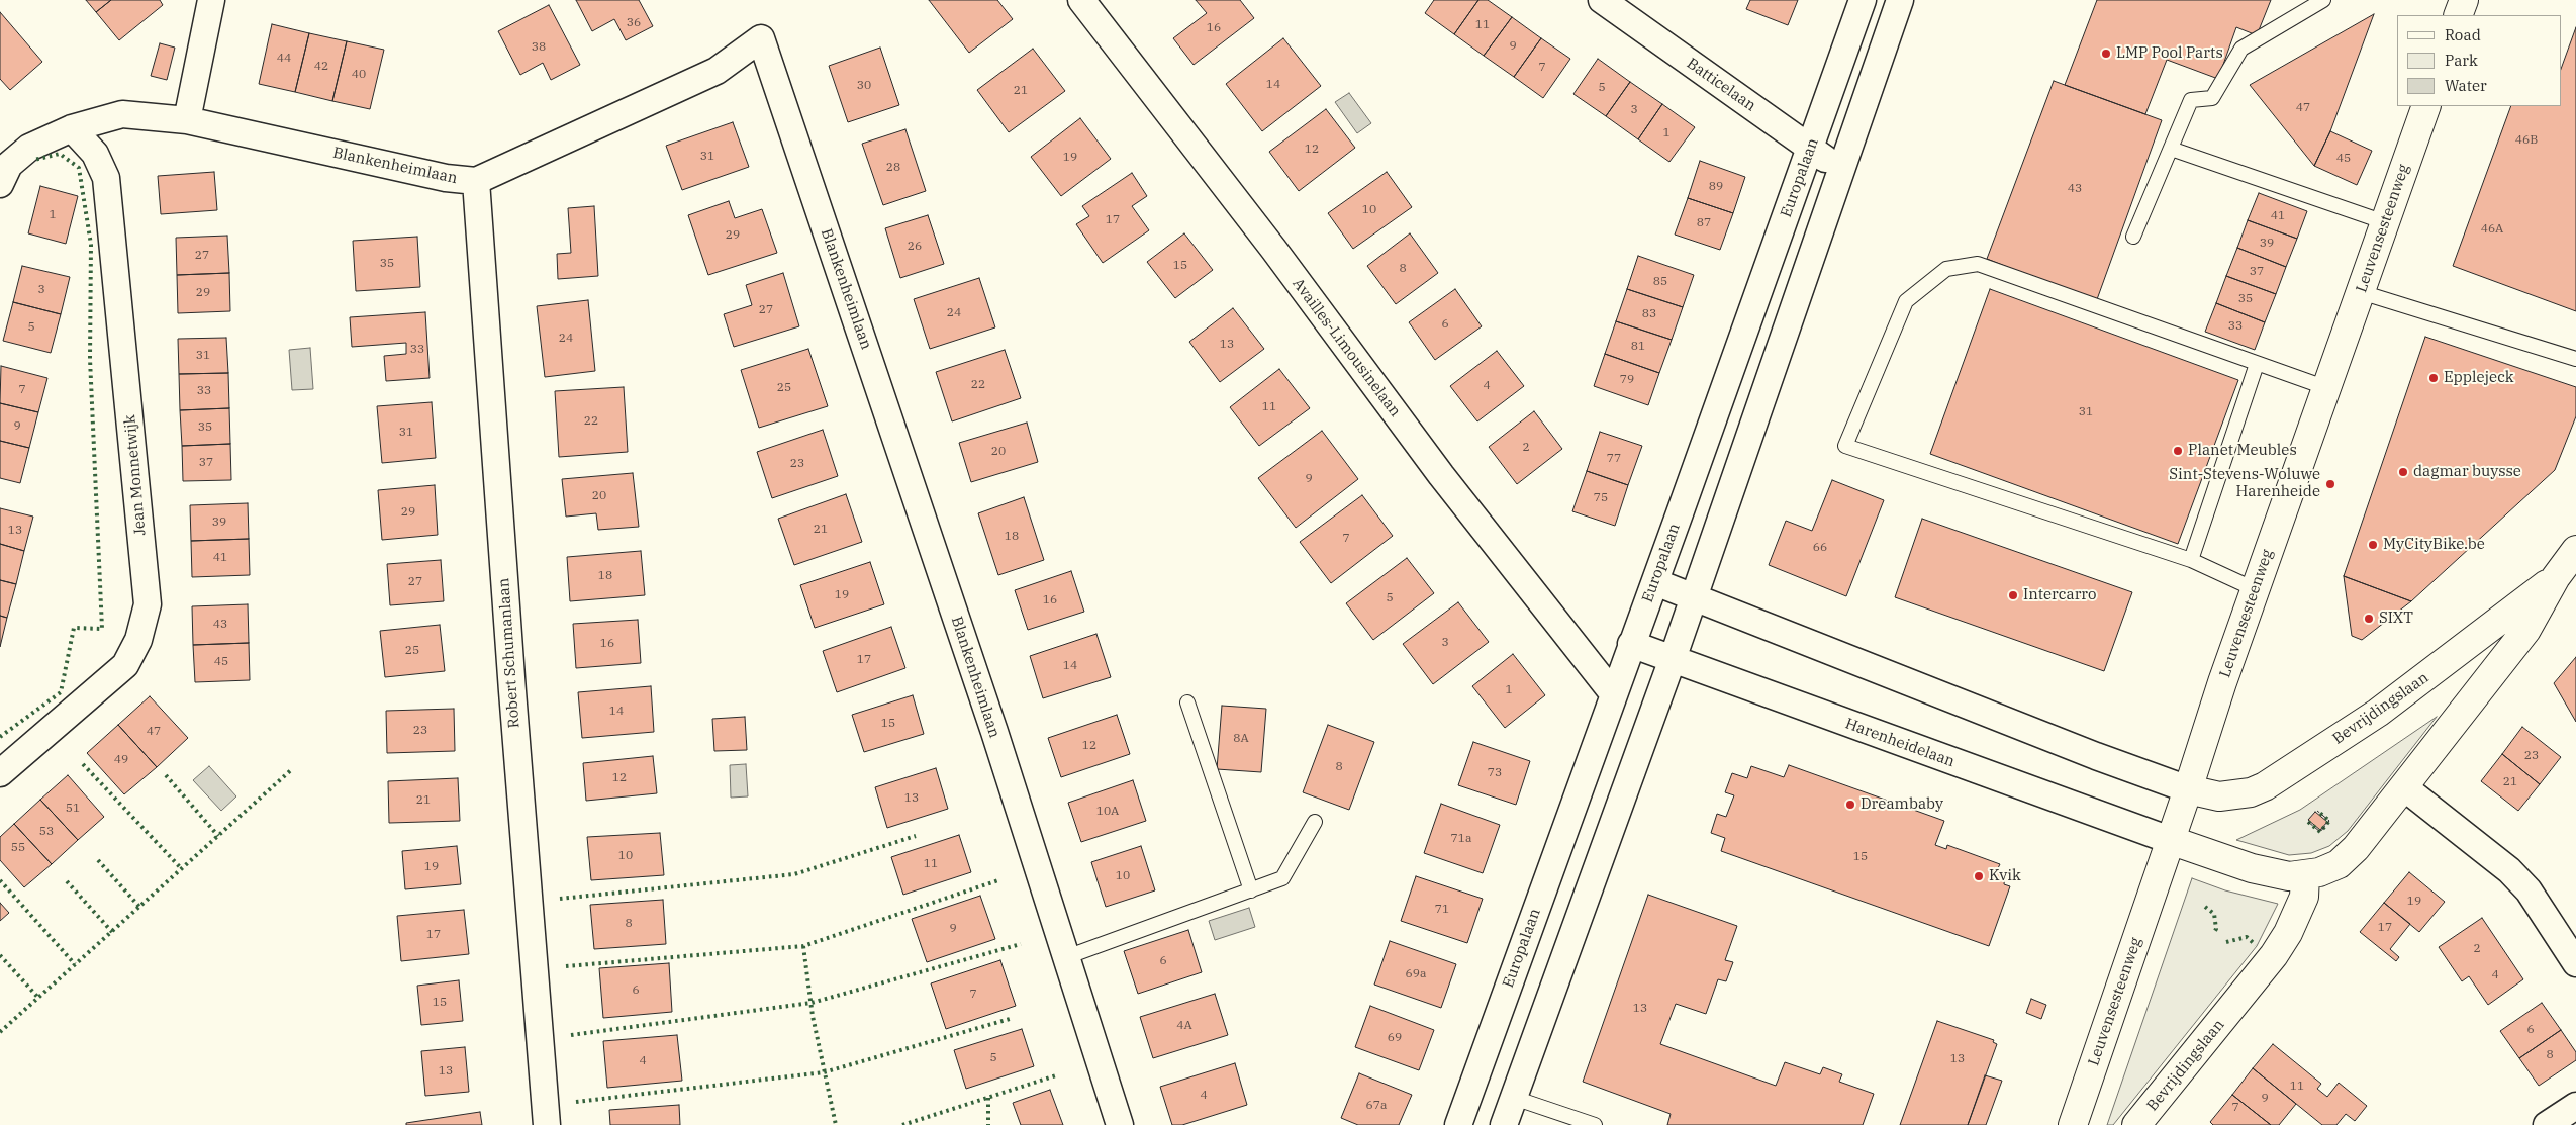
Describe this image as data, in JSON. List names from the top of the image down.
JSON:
{
  "streets": {
    "street": [
      "Batticelaan",
      "Blankenheimlaan",
      "Europalaan",
      "Leuvensesteenweg",
      "Availles-Limousinelaan",
      "Jean Monnetwijk",
      "Robert Schumanlaan",
      "Bevrijdingslaan",
      "Harenheidelaan"
    ]
  },
  "crossings": [
    ["Batticelaan", "Europalaan"],
    ["Blankenheimlaan", "Robert Schumanlaan"],
    ["Europalaan", "Availles-Limousinelaan"],
    ["Europalaan", "Harenheidelaan"],
    ["Leuvensesteenweg", "Bevrijdingslaan"],
    ["Leuvensesteenweg", "Harenheidelaan"],
    ["Bevrijdingslaan", "Harenheidelaan"]
  ],
  "places": [
    "LMP Pool Parts",
    "Epplejeck",
    "Planet Meubles",
    "dagmar buysse",
    "Sint-Stevens-Woluwe Harenheide",
    "MyCityBike.be",
    "Intercarro",
    "SIXT",
    "Dreambaby",
    "Kvik"
  ],
  "house_numbers": [
    "36",
    "11",
    "16",
    "9",
    "38",
    "44",
    "42",
    "7",
    "40",
    "14",
    "30",
    "5",
    "21",
    "47",
    "3",
    "1",
    "46B",
    "12",
    "31",
    "19",
    "45",
    "28",
    "89",
    "43",
    "10",
    "1",
    "41",
    "17",
    "87",
    "46A",
    "29",
    "39",
    "26",
    "27",
    "35",
    "15",
    "8",
    "37",
    "85",
    "3",
    "29",
    "35",
    "27",
    "24",
    "83",
    "6",
    "33",
    "5",
    "24",
    "13",
    "81",
    "33",
    "31",
    "79",
    "22",
    "4",
    "25",
    "7",
    "33",
    "11",
    "31",
    "22",
    "9",
    "35",
    "31",
    "2",
    "20",
    "77",
    "37",
    "23",
    "9",
    "20",
    "75",
    "29",
    "39",
    "21",
    "13",
    "18",
    "7",
    "66",
    "41",
    "18",
    "27",
    "19",
    "5",
    "16",
    "43",
    "3",
    "16",
    "25",
    "17",
    "45",
    "14",
    "1",
    "14",
    "15",
    "23",
    "47",
    "8A",
    "12",
    "23",
    "49",
    "8",
    "73",
    "12",
    "21",
    "13",
    "21",
    "51",
    "10A",
    "53",
    "71a",
    "55",
    "10",
    "15",
    "11",
    "19",
    "10",
    "19",
    "71",
    "8",
    "17",
    "9",
    "17",
    "2",
    "6",
    "69a",
    "4",
    "6",
    "7",
    "15",
    "13",
    "4A",
    "6",
    "69",
    "8",
    "5",
    "13",
    "4",
    "13",
    "11",
    "4",
    "9",
    "67a",
    "7"
  ],
  "legend": ["Road", "Park", "Water"]
}
